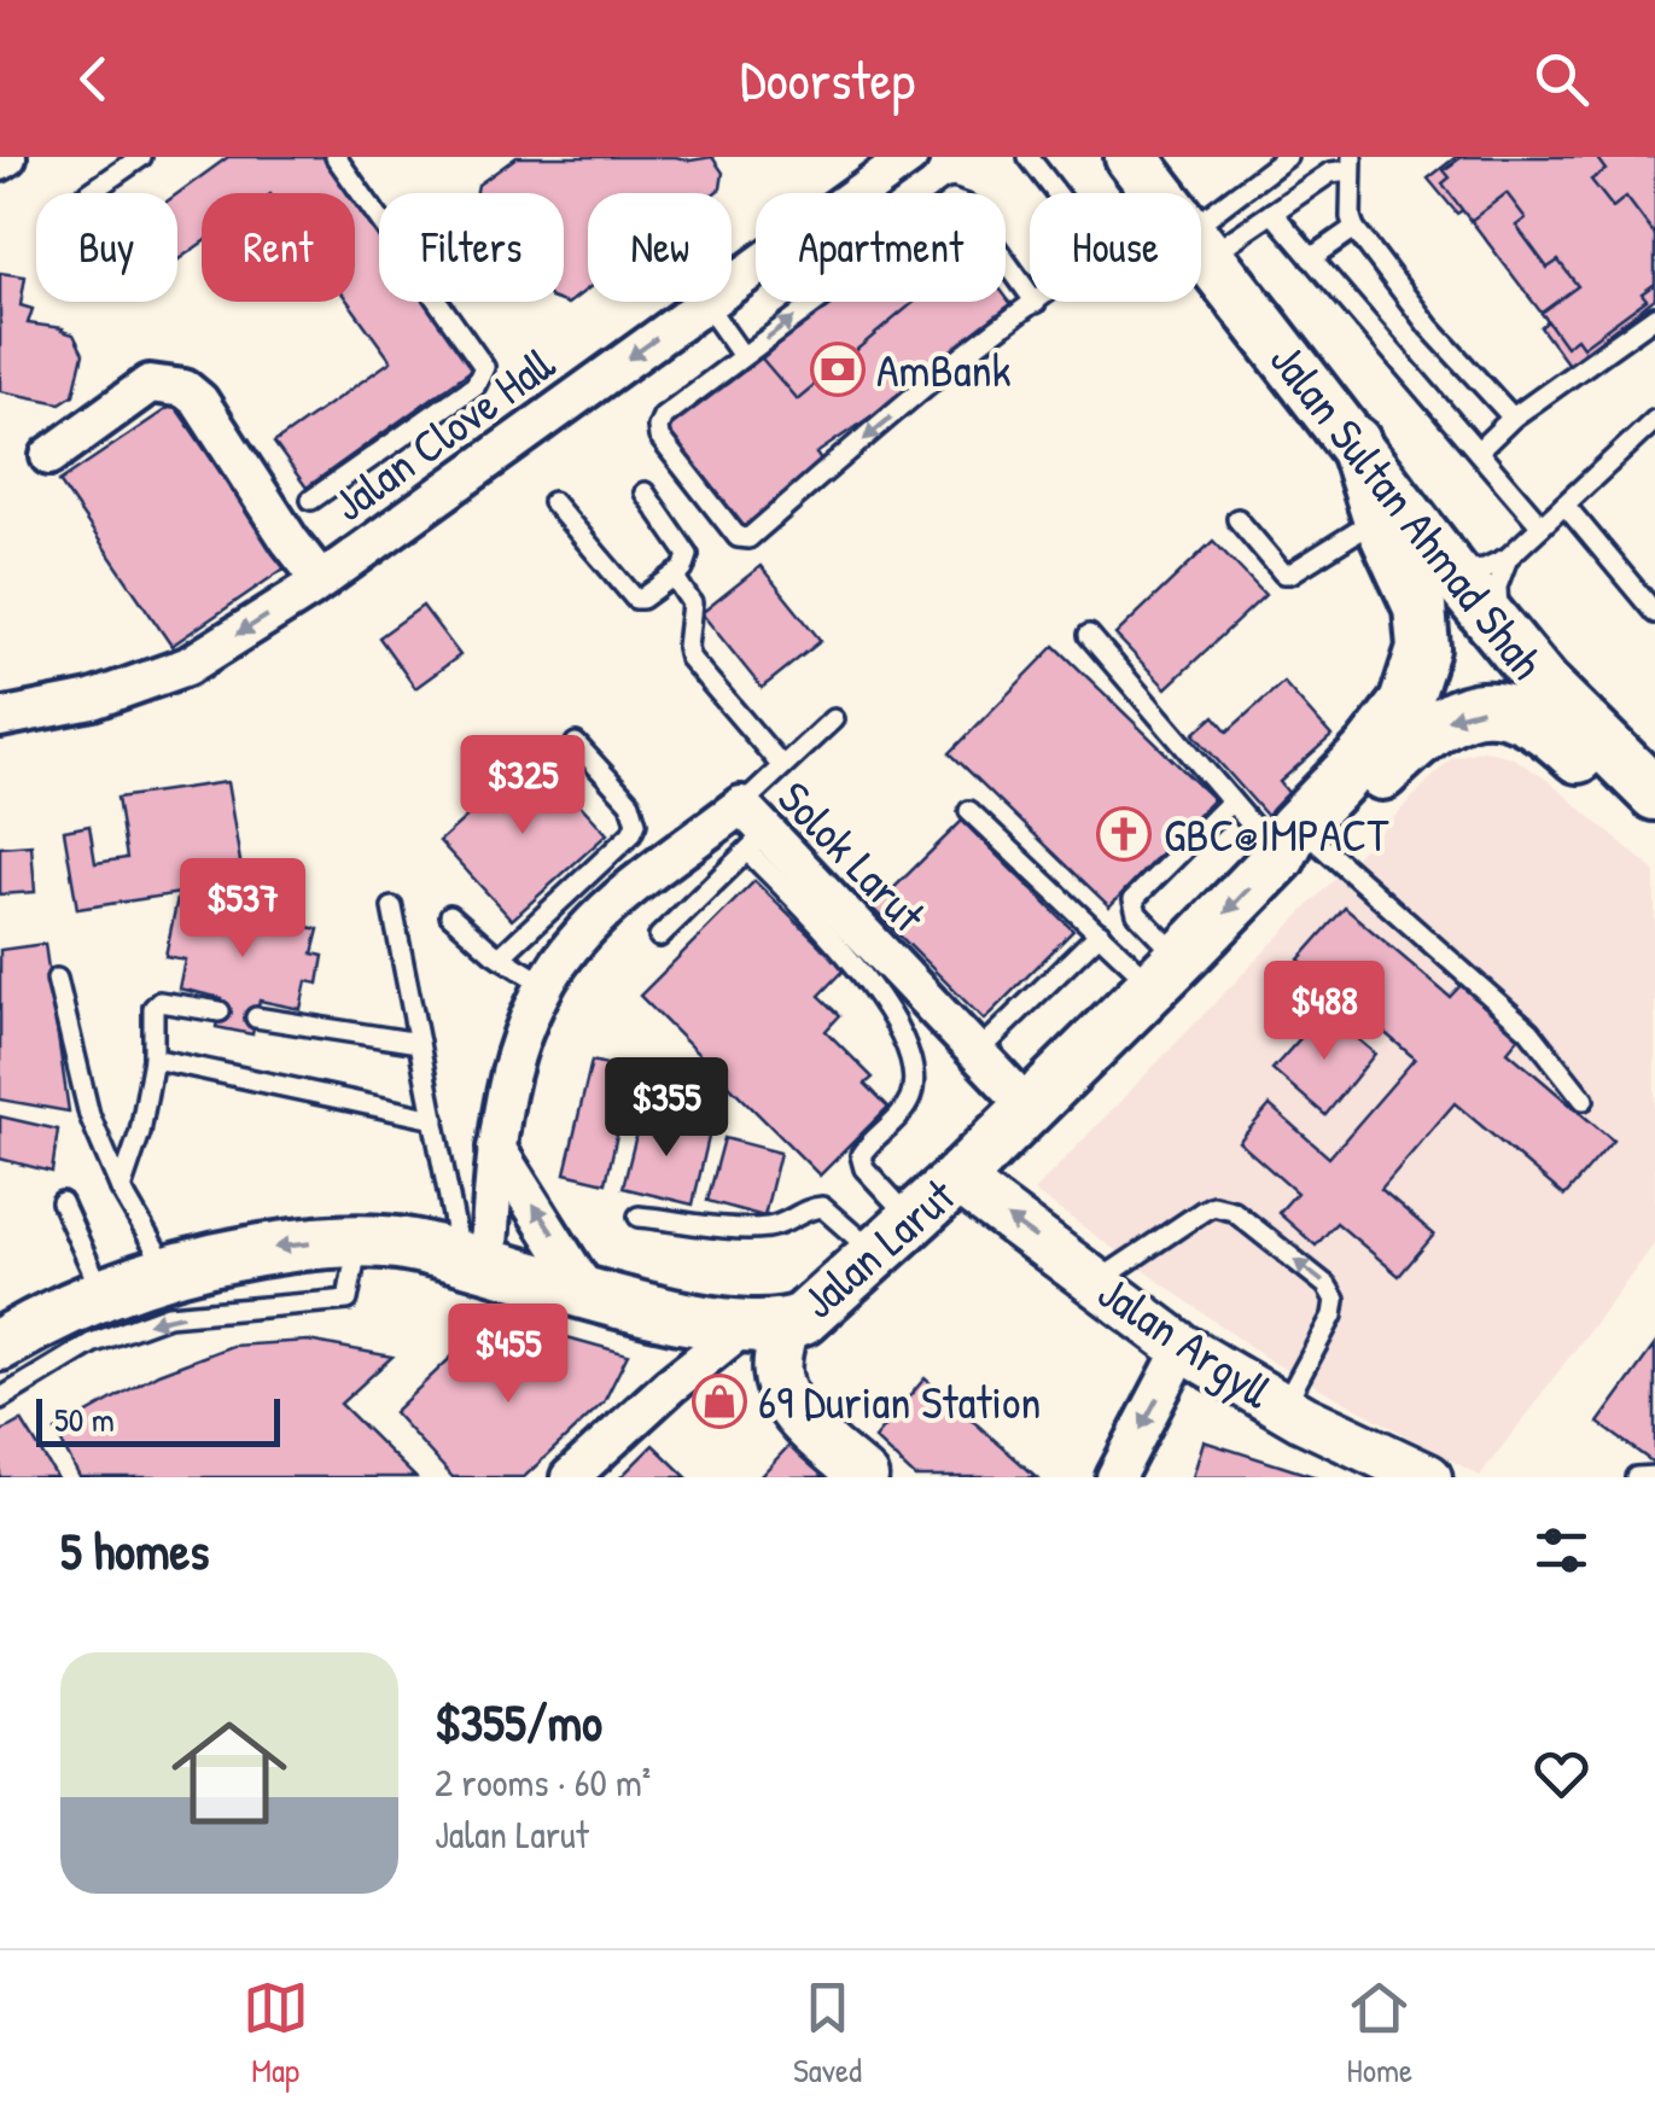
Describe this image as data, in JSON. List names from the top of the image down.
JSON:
{
  "streets": {
    "main road": ["Jalan Sultan Ahmad Shah", "Jalan Larut"],
    "street": ["Jalan Clove Hall", "Solok Larut", "Jalan Argyll"]
  },
  "crossings": [
    ["Jalan Sultan Ahmad Shah", "Jalan Larut"],
    ["Solok Larut", "Jalan Larut"],
    ["Jalan Larut", "Jalan Argyll"]
  ],
  "one_way": ["Jalan Clove Hall"],
  "places": {
    "bank": ["AmBank"],
    "church": ["GBC@IMPACT"],
    "shop": ["69 Durian Station"]
  },
  "scale_bar": "50 m",
  "page": {
    "header": "Doorstep",
    "chip": [
      "Buy",
      "Rent",
      "Filters",
      "New",
      "Apartment",
      "House"
    ],
    "price": [
      "$325",
      "$537",
      "$488",
      "$355",
      "$455"
    ],
    "scale": "50 m",
    "heading": "5 homes",
    "list": [
      {
        "name": "$355/mo",
        "note": "2 rooms · 60 m² · Jalan Larut"
      }
    ],
    "tabs": ["Map", "Saved", "Home"]
  }
}
